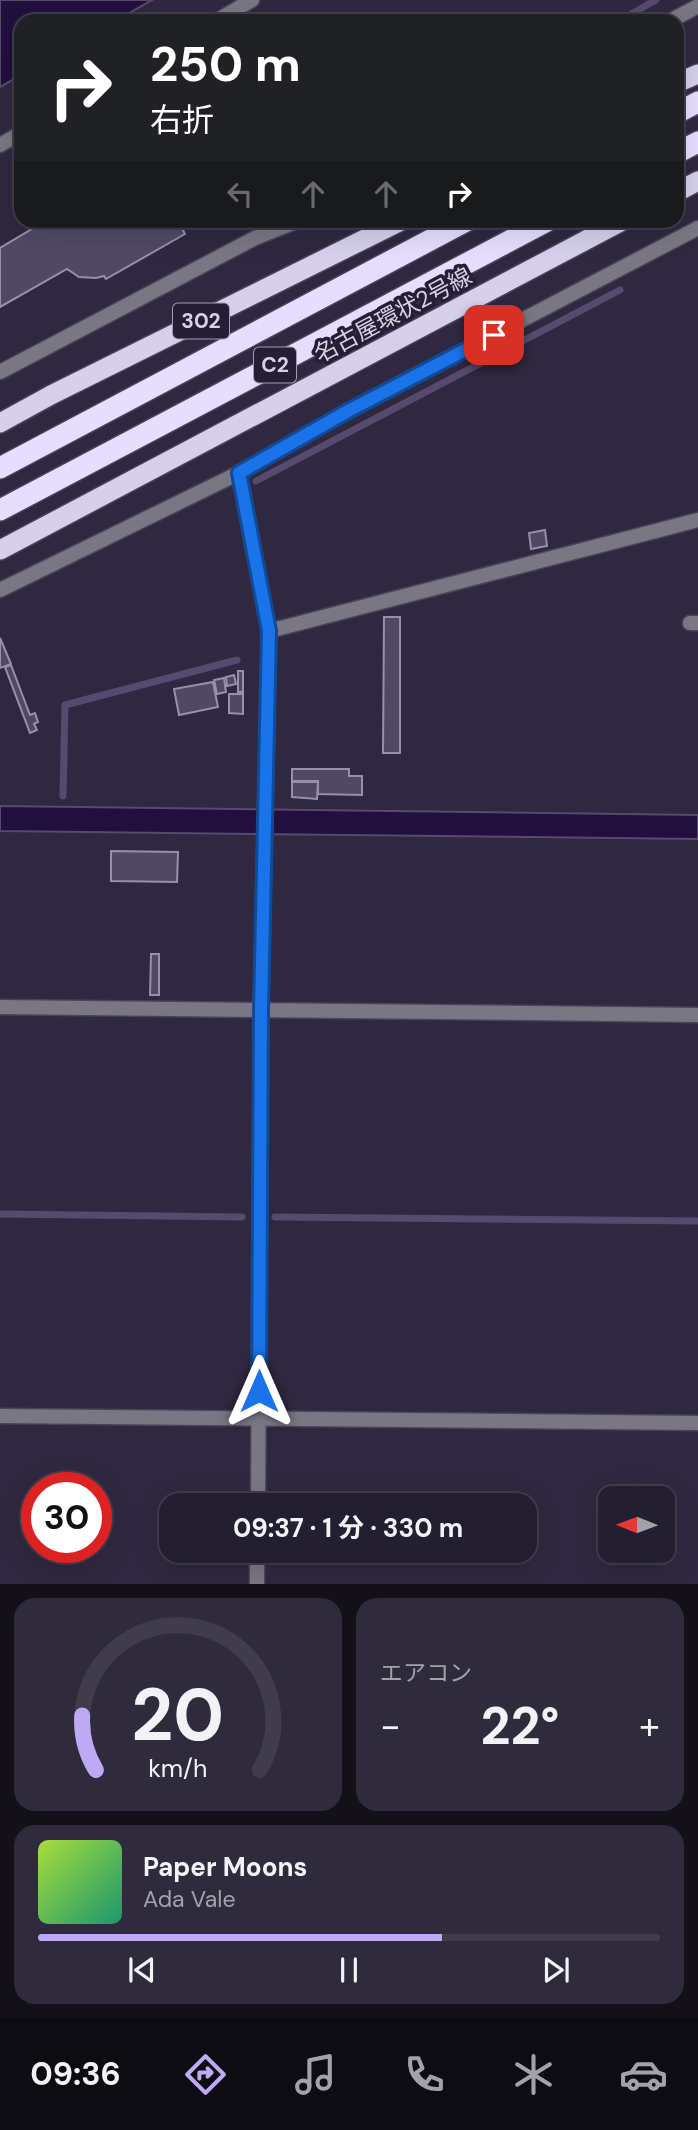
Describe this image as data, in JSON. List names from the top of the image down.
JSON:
{
  "streets": {
    "highway": ["名古屋環状2号線", "302", "C2"]
  },
  "north": "left",
  "page": {
    "turn": ["250 m", "右折"],
    "limit": "30",
    "trip": "09:37 · 1 分 · 330 m",
    "tile": "エアコン",
    "heat": ["−", "22°", "+"],
    "song": ["Paper Moons", "Ada Vale"],
    "tabs": "09:36",
    "gauge": ["20", "km/h"]
  }
}
